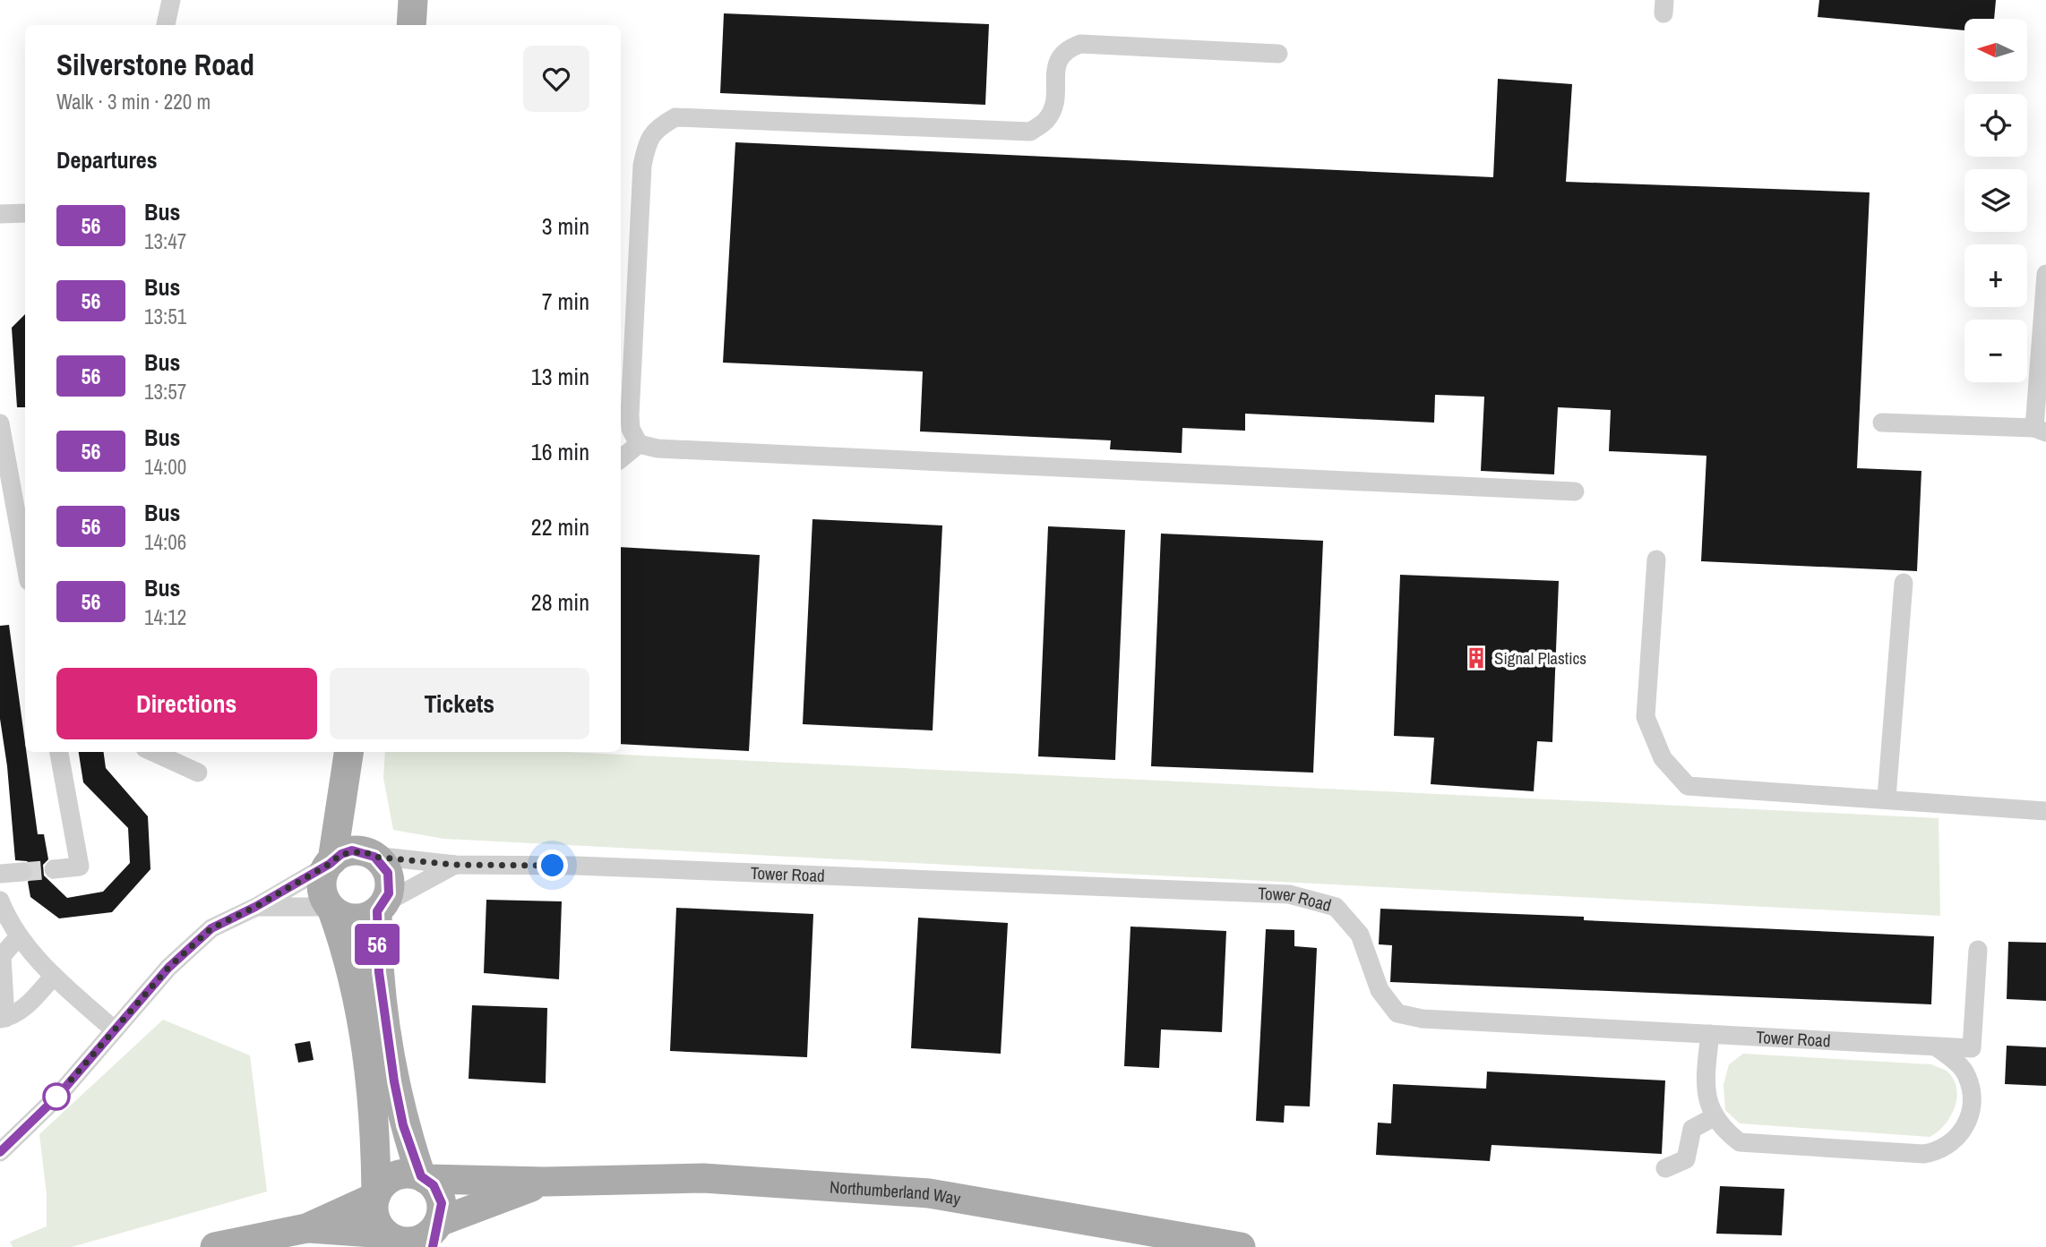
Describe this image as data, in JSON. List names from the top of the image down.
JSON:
{
  "streets": {
    "main road": ["Northumberland Way"],
    "street": ["Tower Road"]
  },
  "places": {
    "building": ["Signal Plastics"]
  },
  "lines": ["bus line 56"],
  "north": "left",
  "page": {
    "on_map": "56",
    "map_buttons": ["+", "−"],
    "heading": [
      ["Silverstone Road", "Walk · 3 min · 220 m"],
      "Departures"
    ],
    "list": [
      {
        "mark": "56",
        "name": "Bus",
        "note": "13:47",
        "value": "3 min"
      },
      {
        "mark": "56",
        "name": "Bus",
        "note": "13:51",
        "value": "7 min"
      },
      {
        "mark": "56",
        "name": "Bus",
        "note": "13:57",
        "value": "13 min"
      },
      {
        "mark": "56",
        "name": "Bus",
        "note": "14:00",
        "value": "16 min"
      },
      {
        "mark": "56",
        "name": "Bus",
        "note": "14:06",
        "value": "22 min"
      },
      {
        "mark": "56",
        "name": "Bus",
        "note": "14:12",
        "value": "28 min"
      }
    ],
    "buttons": ["Directions", "Tickets"]
  }
}
